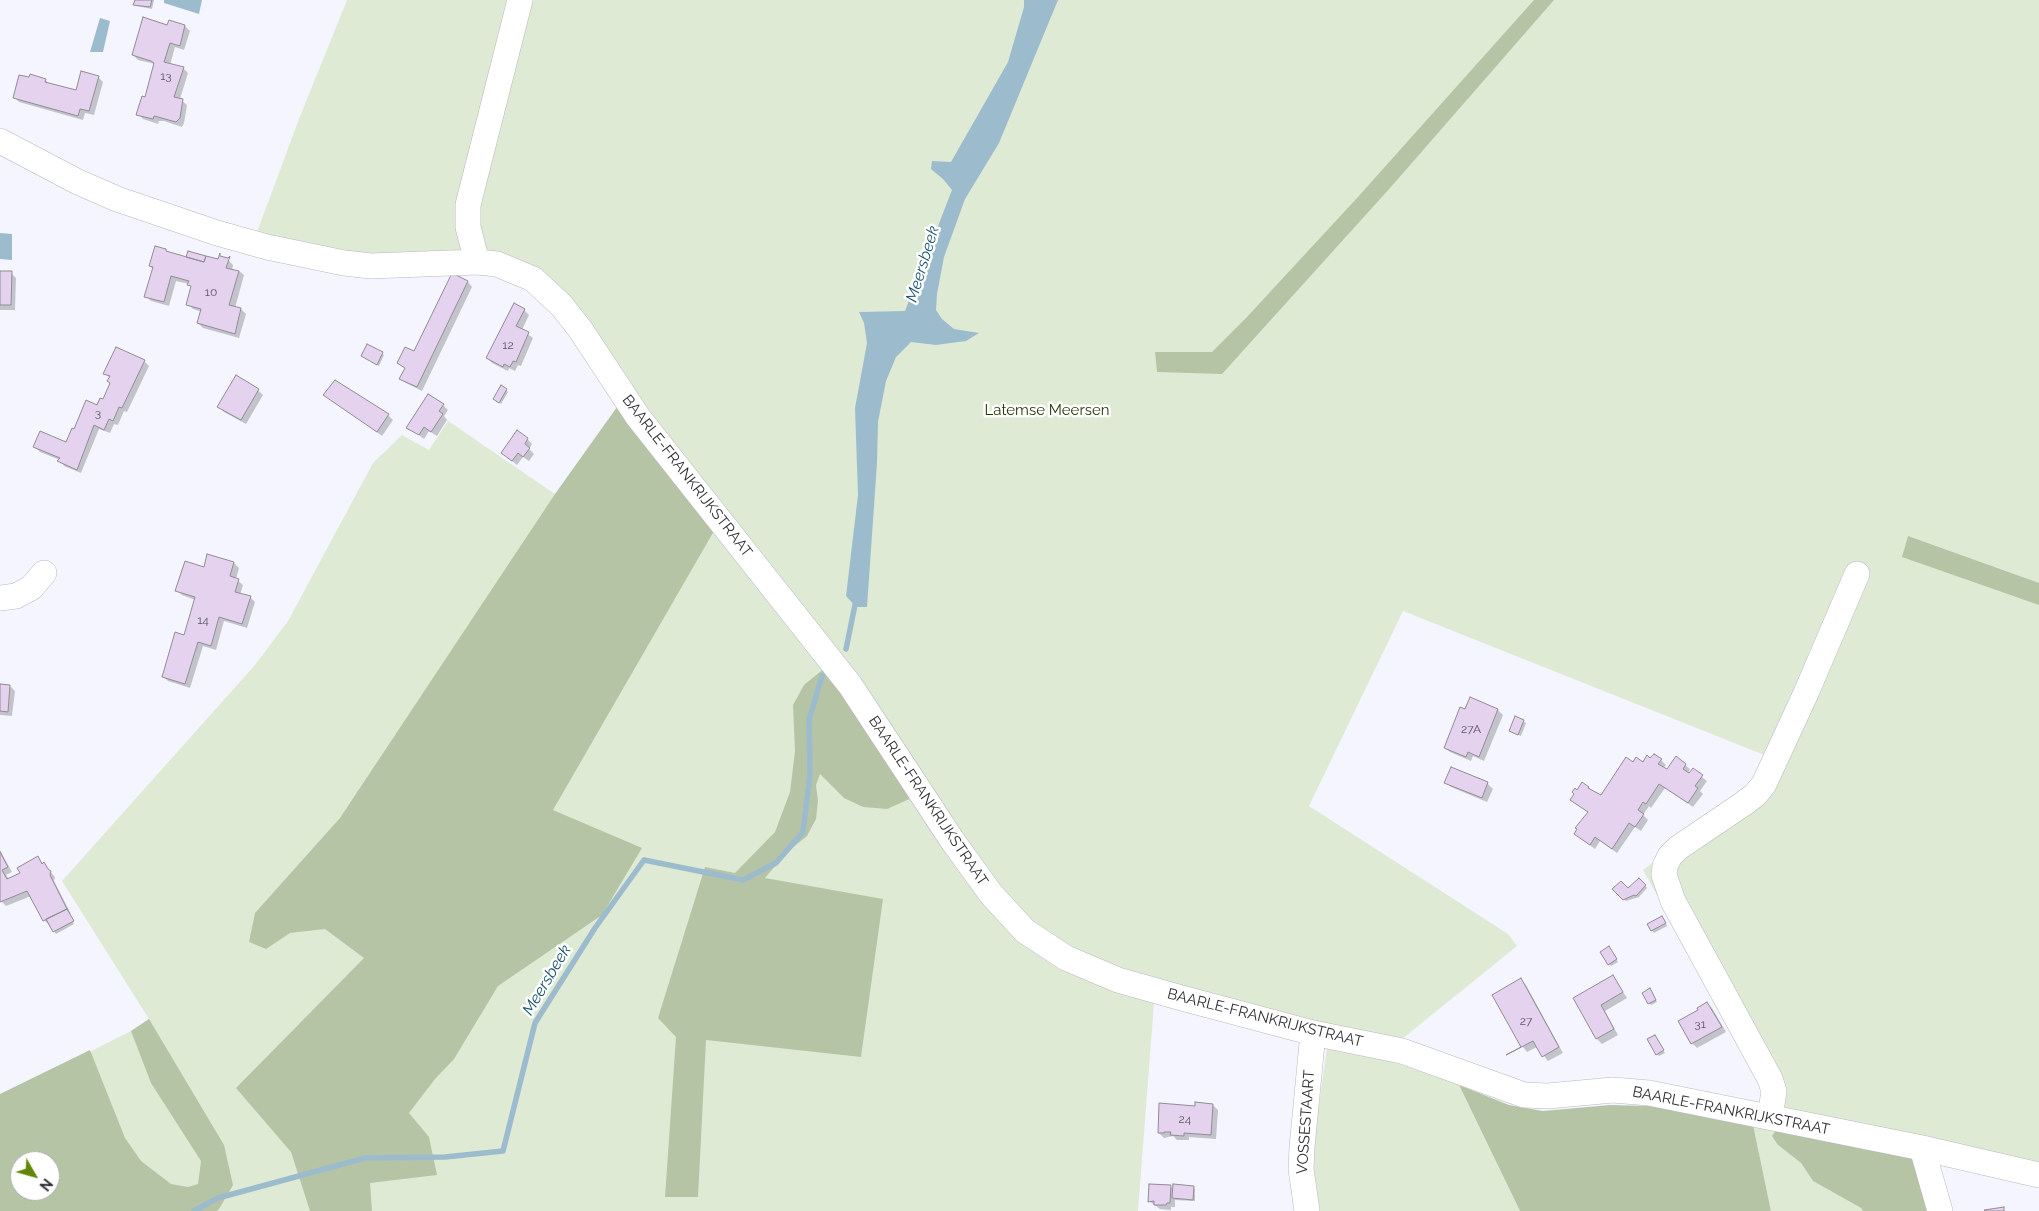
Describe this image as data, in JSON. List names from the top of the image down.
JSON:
{
  "streets": {
    "street": ["BAARLE-FRANKRIJKSTRAAT", "VOSSESTAART"]
  },
  "crossings": [
    ["BAARLE-FRANKRIJKSTRAAT", "VOSSESTAART"]
  ],
  "water": ["Meersbeek"],
  "parks": ["Latemse Meersen"],
  "house_numbers": [
    "13",
    "10",
    "12",
    "3",
    "14",
    "27A",
    "27",
    "31",
    "24"
  ],
  "north": "bottom right"
}
